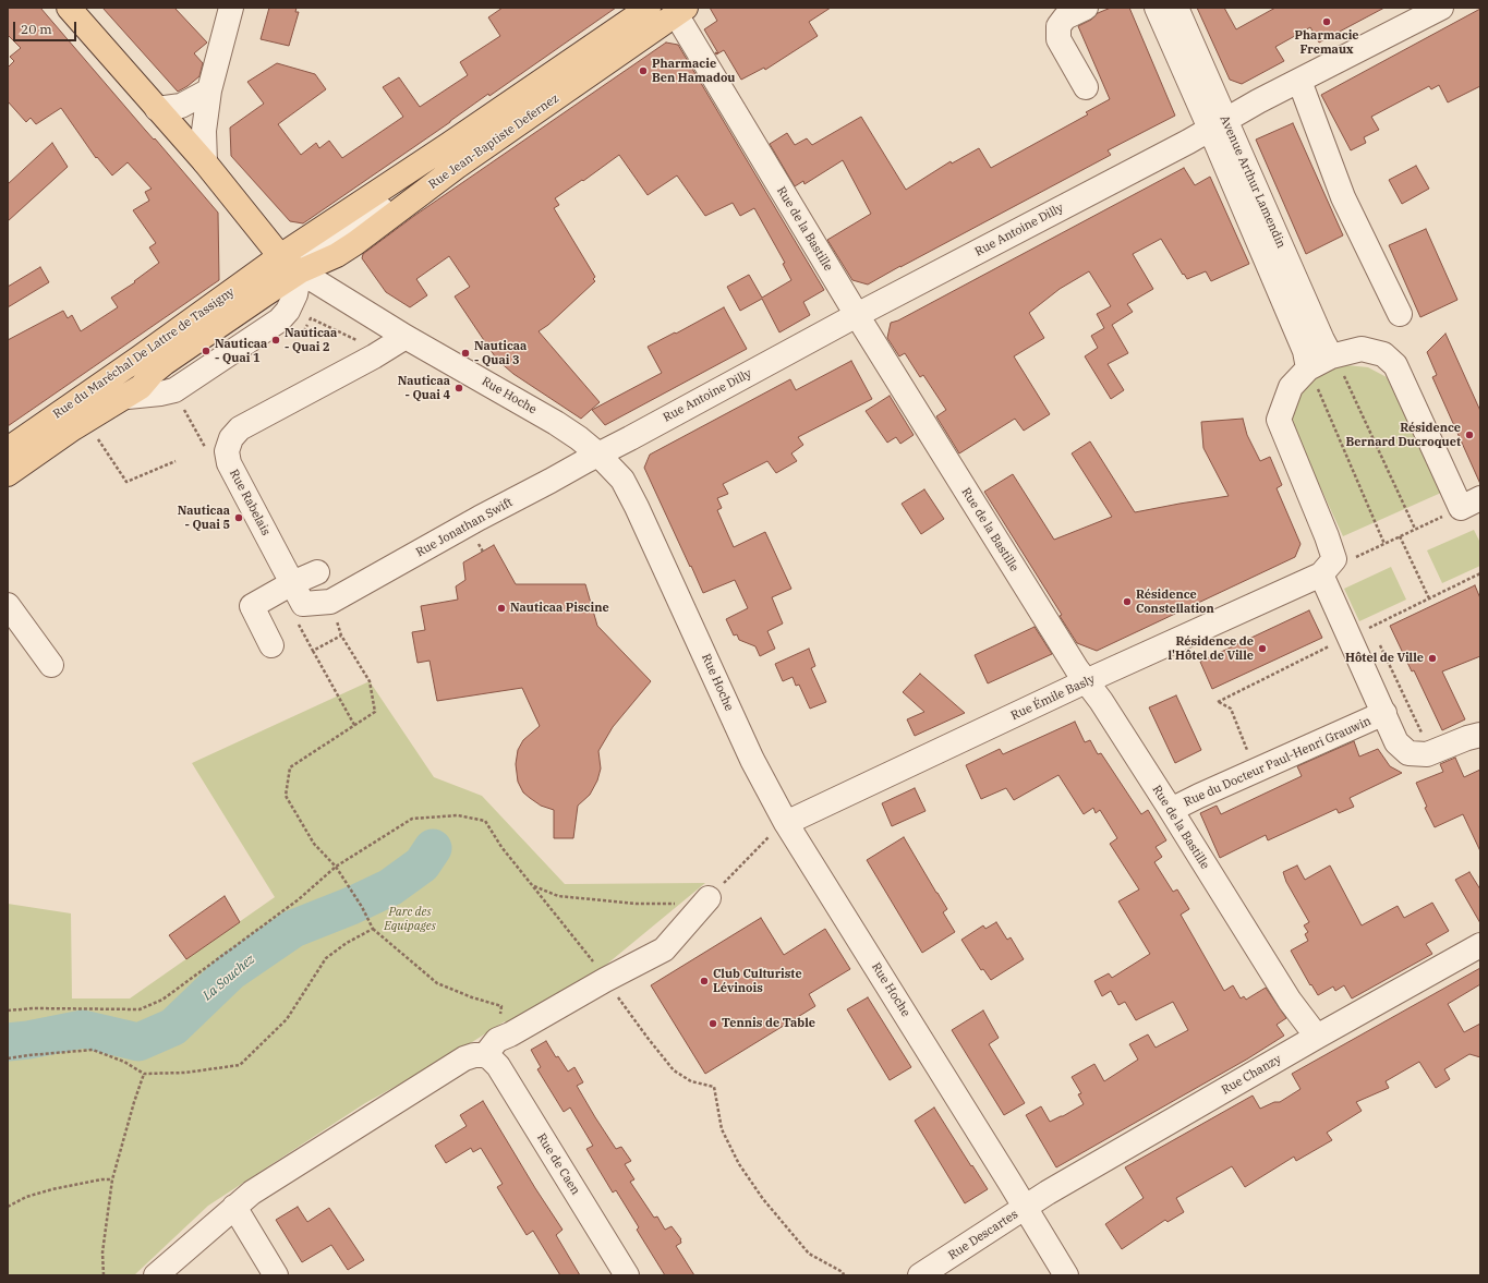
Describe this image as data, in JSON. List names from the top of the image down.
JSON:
{
  "streets": {
    "main road": ["Rue Jean-Baptiste Defernez", "Rue du Maréchal De Lattre de Tassigny"],
    "street": [
      "Avenue Arthur Lamendin",
      "Rue de la Bastille",
      "Rue Antoine Dilly",
      "Rue Hoche",
      "Rue Rabelais",
      "Rue Jonathan Swift",
      "Rue Émile Basly",
      "Rue du Docteur Paul-Henri Grauwin",
      "Rue Chanzy",
      "Rue de Caen",
      "Rue Descartes"
    ]
  },
  "crossings": [
    ["Rue Jean-Baptiste Defernez", "Rue de la Bastille"],
    ["Rue Jean-Baptiste Defernez", "Rue du Maréchal De Lattre de Tassigny"],
    ["Rue Jean-Baptiste Defernez", "Rue Hoche"],
    ["Avenue Arthur Lamendin", "Rue Antoine Dilly"],
    ["Rue de la Bastille", "Rue Antoine Dilly"],
    ["Rue de la Bastille", "Rue Émile Basly"],
    ["Rue de la Bastille", "Rue du Docteur Paul-Henri Grauwin"],
    ["Rue de la Bastille", "Rue Chanzy"],
    ["Rue Antoine Dilly", "Rue Hoche"],
    ["Rue Antoine Dilly", "Rue Jonathan Swift"],
    ["Rue du Maréchal De Lattre de Tassigny", "Rue Hoche"],
    ["Rue Hoche", "Rue Rabelais"],
    ["Rue Hoche", "Rue Jonathan Swift"],
    ["Rue Hoche", "Rue Émile Basly"],
    ["Rue Hoche", "Rue Chanzy"],
    ["Rue Hoche", "Rue Descartes"],
    ["Rue Rabelais", "Rue Jonathan Swift"],
    ["Rue Chanzy", "Rue Descartes"]
  ],
  "water": ["La Souchez"],
  "parks": ["Parc des Equipages"],
  "places": [
    "Pharmacie Fremaux",
    "Pharmacie Ben Hamadou",
    "Nauticaa - Quai 2",
    "Nauticaa - Quai 1",
    "Nauticaa - Quai 3",
    "Nauticaa - Quai 4",
    "Résidence Bernard Ducroquet",
    "Nauticaa - Quai 5",
    "Résidence Constellation",
    "Nauticaa Piscine",
    "Résidence de l'Hôtel de Ville",
    "Hôtel de Ville",
    "Club Culturiste Lévinois",
    "Tennis de Table"
  ],
  "scale_bar": "20 m"
}
